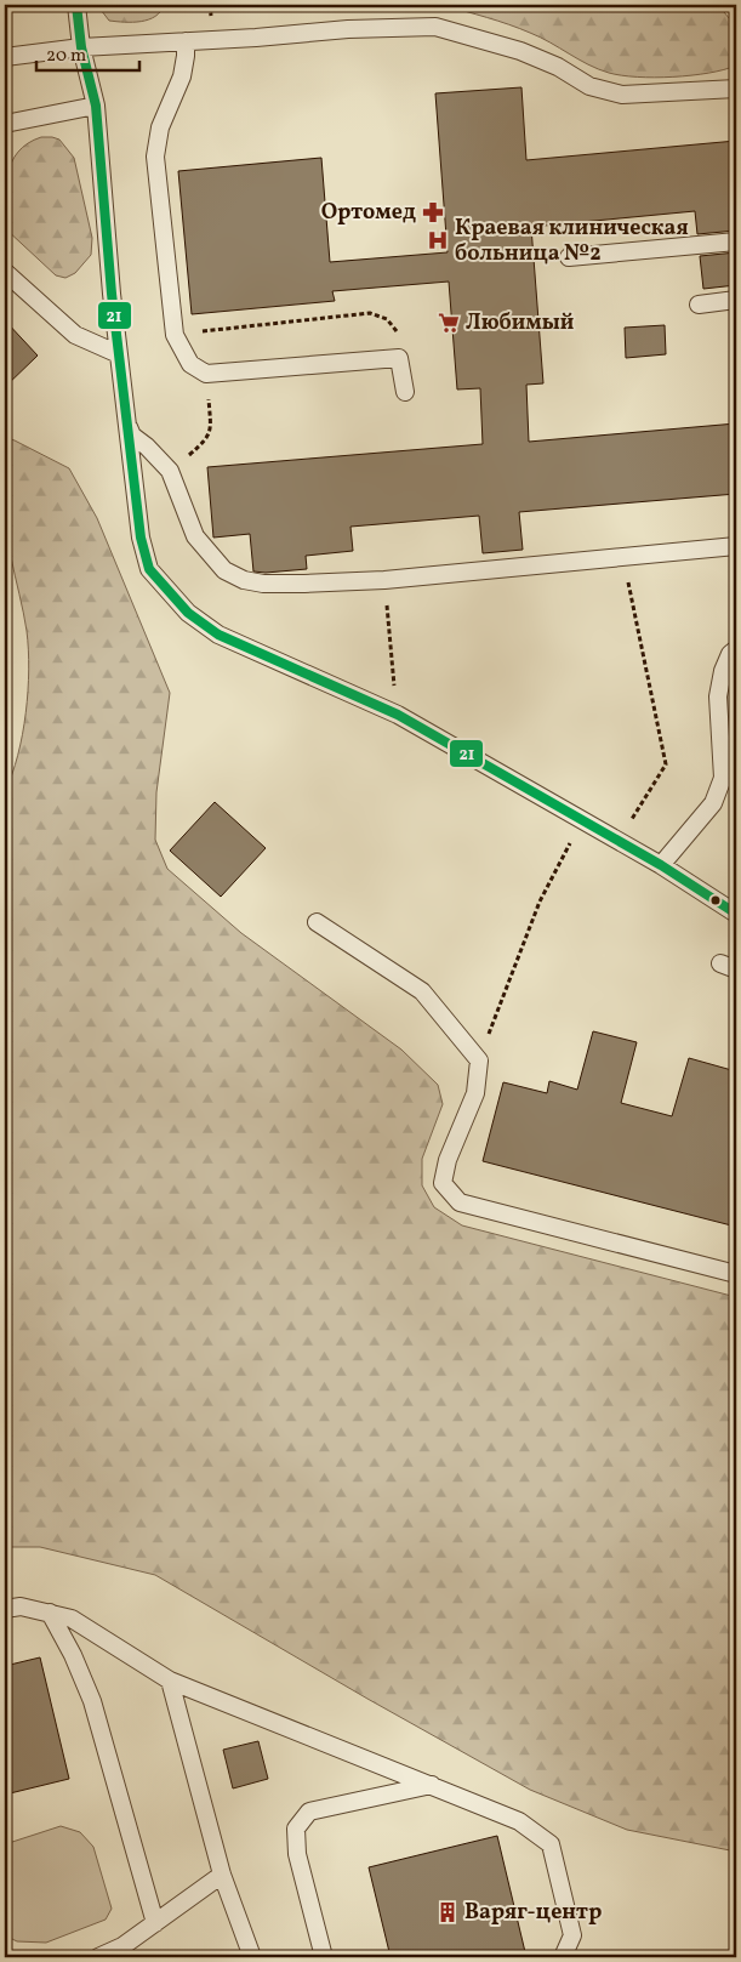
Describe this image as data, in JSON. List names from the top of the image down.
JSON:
{
  "places": {
    "pharmacy": ["Ортомед"],
    "hospital": ["Краевая клиническая больница №2"],
    "supermarket": ["Любимый"],
    "building": ["Варяг-центр"]
  },
  "lines": ["transit line 21"],
  "scale_bar": "20 m"
}
